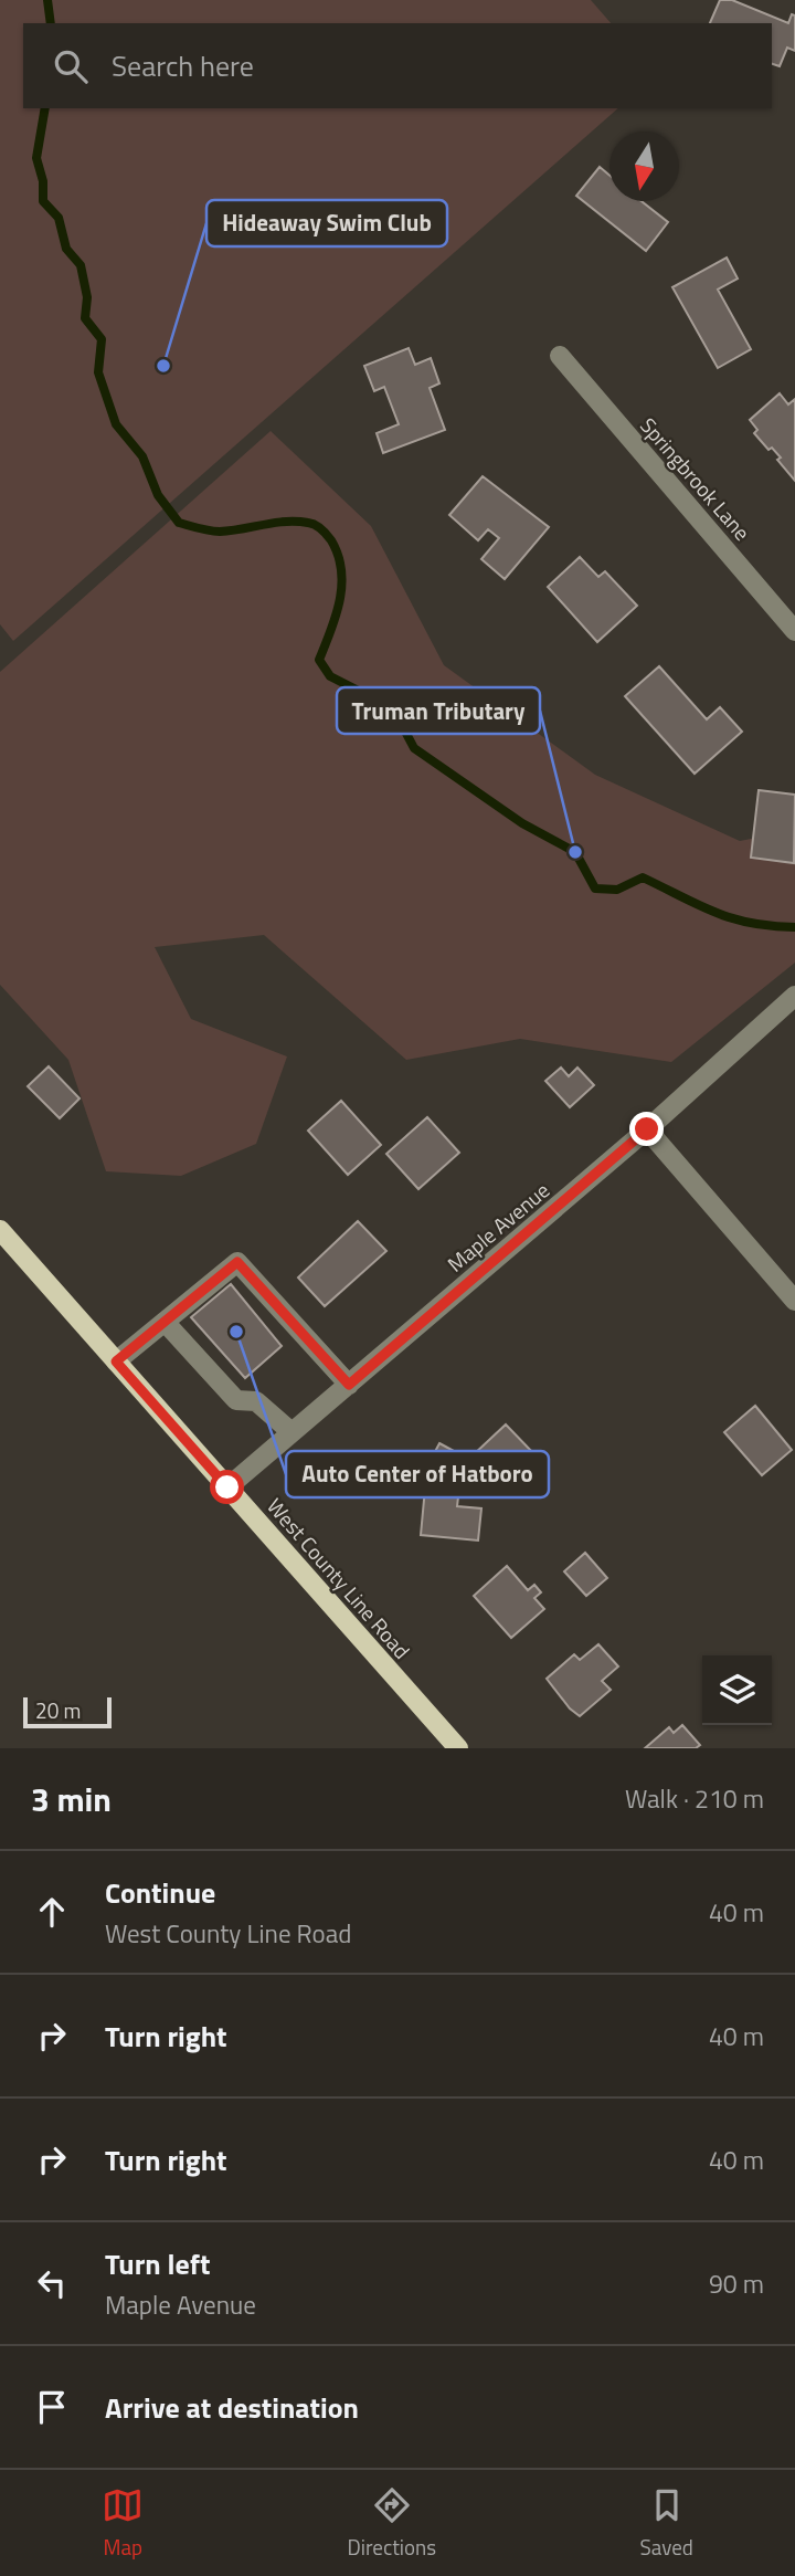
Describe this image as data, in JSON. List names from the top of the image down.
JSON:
{
  "streets": {
    "main road": ["West County Line Road"],
    "street": ["Springbrook Lane", "Maple Avenue"]
  },
  "crossings": [
    ["Maple Avenue", "West County Line Road"]
  ],
  "places": ["Hideaway Swim Club", "Truman Tributary", "Auto Center of Hatboro"],
  "scale_bar": "20 m",
  "north": "bottom",
  "page": {
    "search": "Search here",
    "scale": "20 m",
    "heading": ["3 min", "Walk · 210 m"],
    "list": [
      ["Continue", "West County Line Road", "40 m"],
      ["Turn right", "40 m"],
      ["Turn right", "40 m"],
      ["Turn left", "Maple Avenue", "90 m"],
      "Arrive at destination"
    ],
    "nav": ["Map", "Directions", "Saved"]
  }
}
